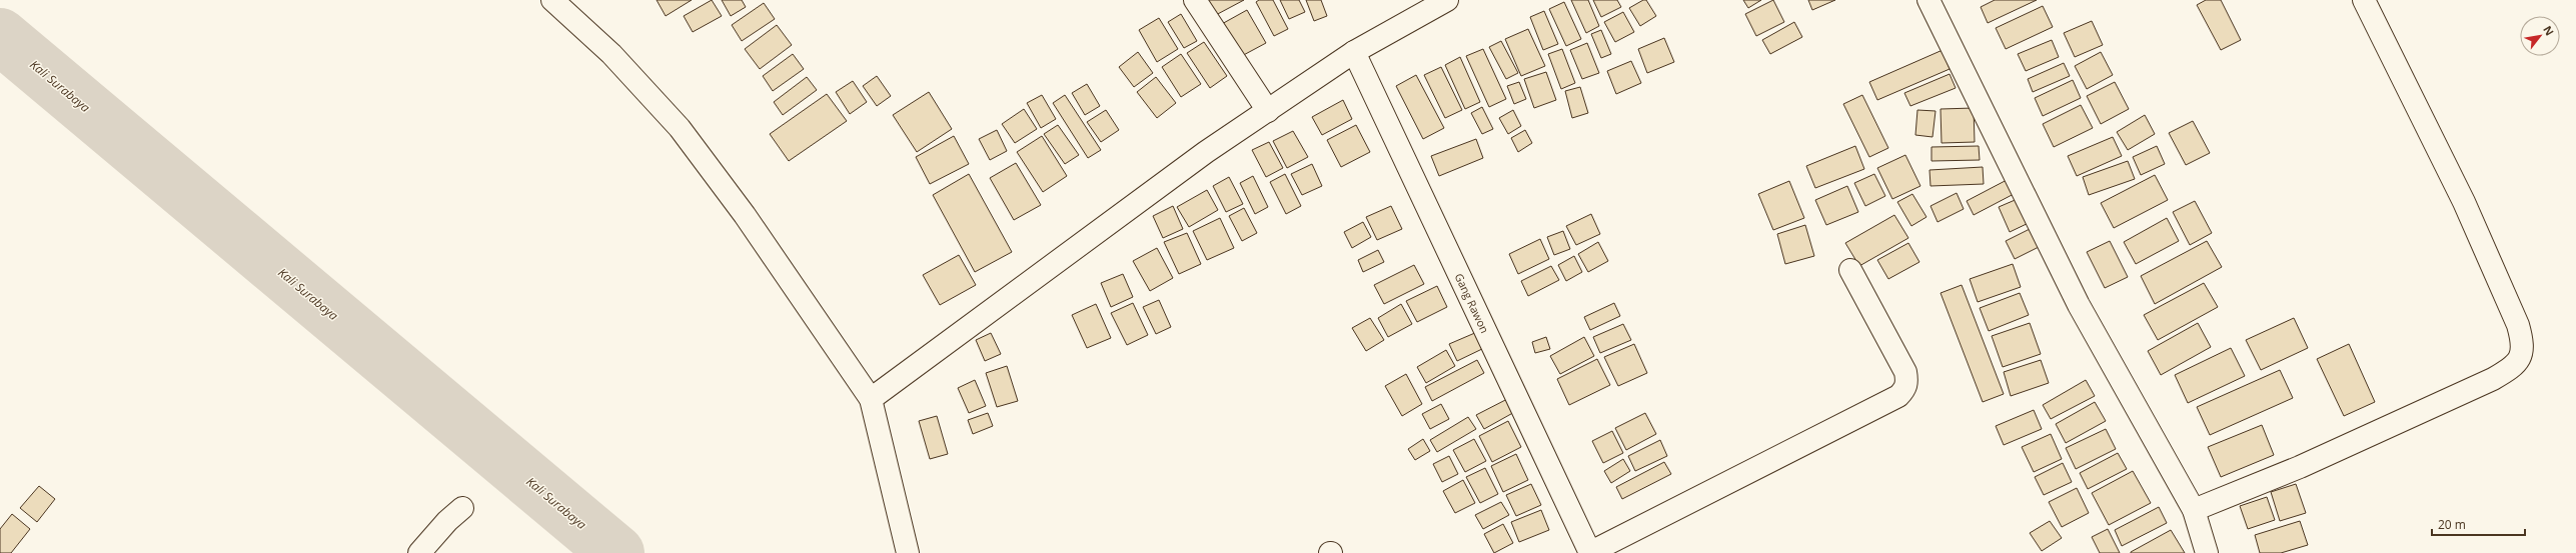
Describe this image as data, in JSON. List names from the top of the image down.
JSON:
{
  "streets": {
    "street": ["Gang Rawon"]
  },
  "water": ["Kali Surabaya"],
  "scale_bar": "20 m",
  "north": "top right"
}
